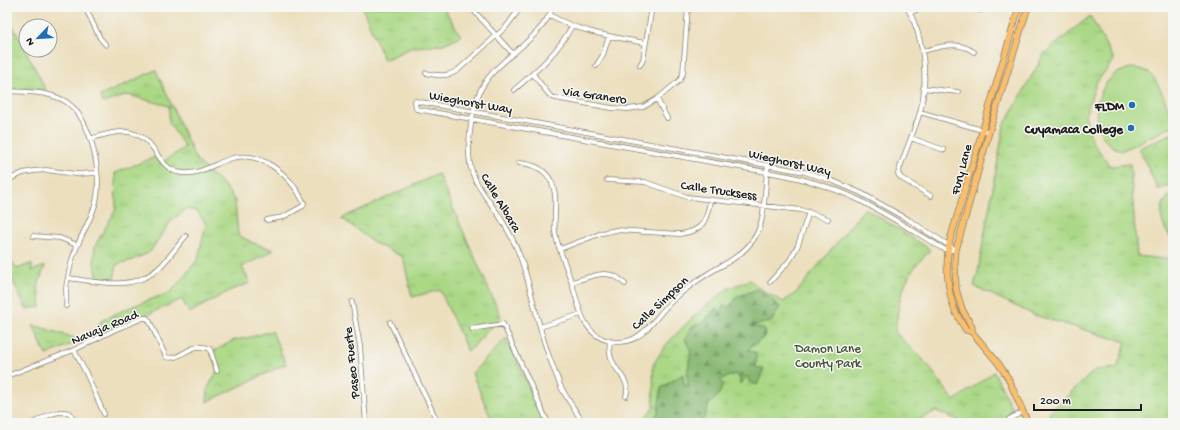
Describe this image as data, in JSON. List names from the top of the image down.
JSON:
{
  "streets": {
    "main road": ["Fury Lane"],
    "street": [
      "Via Granero",
      "Wieghorst Way",
      "Calle Trucksess",
      "Calle Albara",
      "Calle Simpson",
      "Navaja Road",
      "Paseo Fuerte"
    ]
  },
  "crossings": [
    ["Wieghorst Way", "Fury Lane"],
    ["Wieghorst Way", "Calle Albara"],
    ["Wieghorst Way", "Calle Simpson"],
    ["Calle Trucksess", "Calle Simpson"]
  ],
  "parks": ["Damon Lane County Park"],
  "places": ["FLDM", "Cuyamaca College"],
  "scale_bar": "200 m",
  "north": "bottom left"
}
